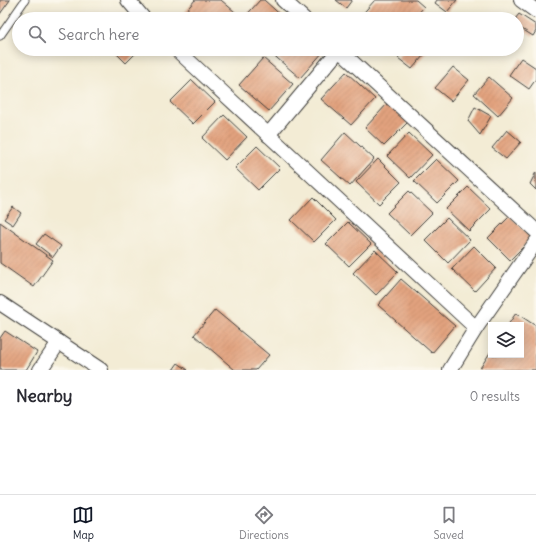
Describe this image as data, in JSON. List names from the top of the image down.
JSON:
{
  "page": {
    "search": "Search here",
    "heading": ["Nearby", "0 results"],
    "nav": ["Map", "Directions", "Saved"]
  }
}
